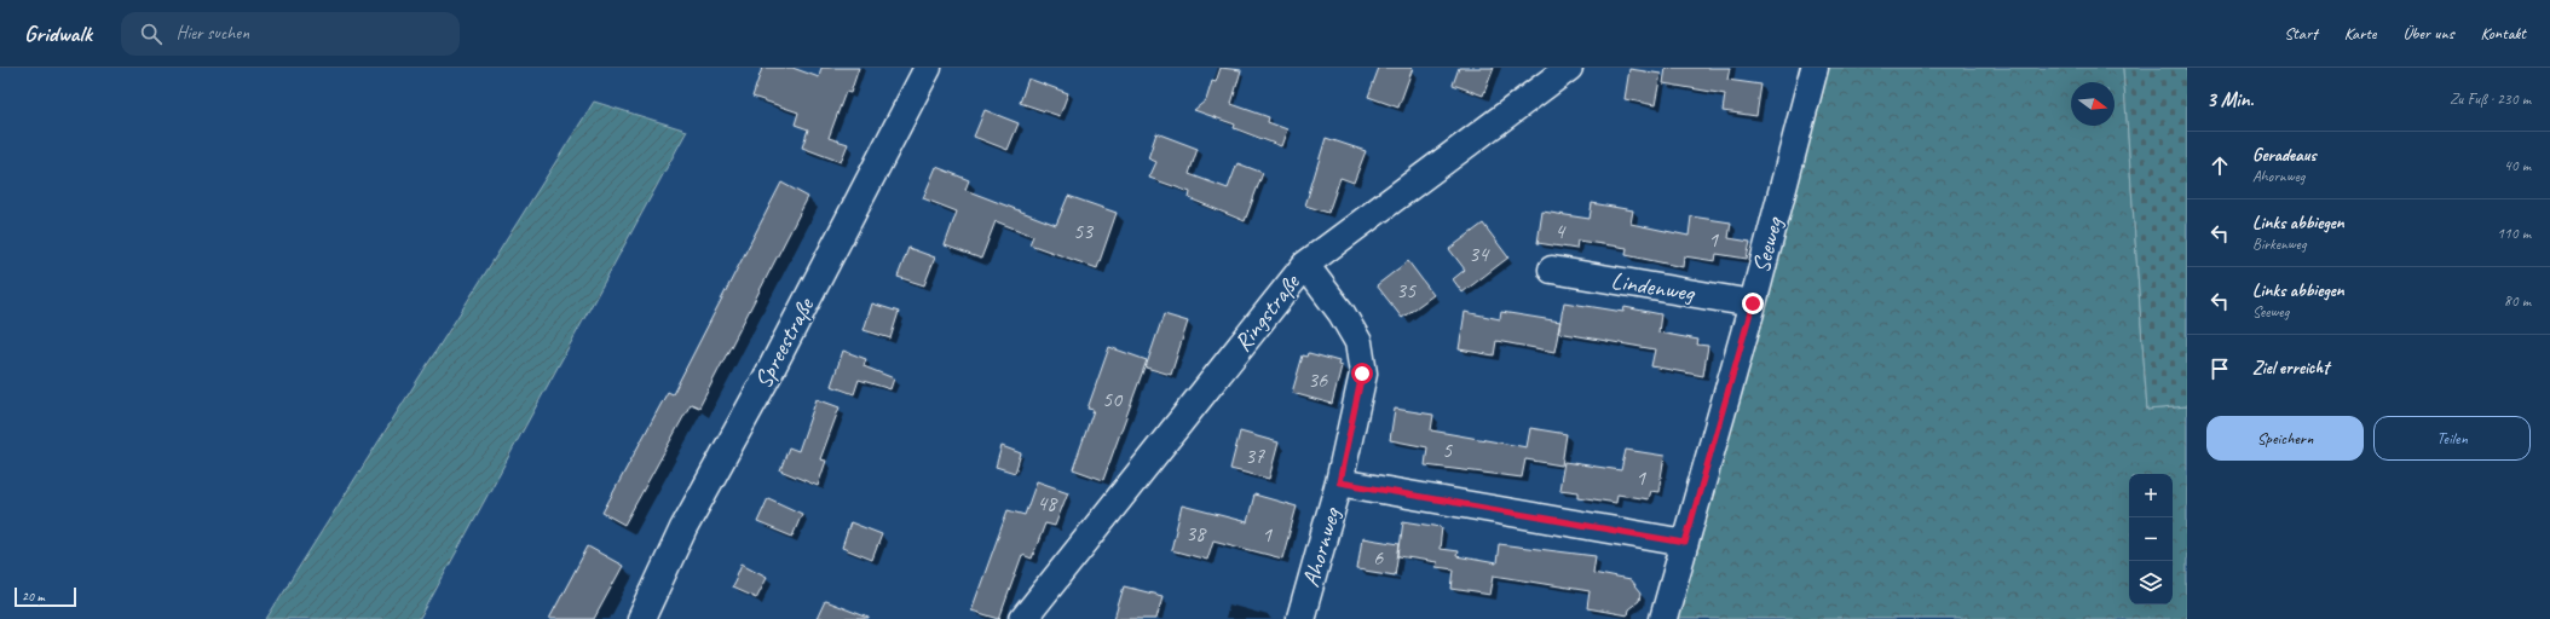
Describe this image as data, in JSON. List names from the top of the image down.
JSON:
{
  "streets": {
    "street": [
      "Seeweg",
      "Lindenweg",
      "Ringstraße",
      "Spreestraße",
      "Ahornweg"
    ]
  },
  "crossings": [
    ["Seeweg", "Lindenweg"],
    ["Ringstraße", "Ahornweg"]
  ],
  "house_numbers": [
    "53",
    "4",
    "1",
    "34",
    "35",
    "36",
    "50",
    "5",
    "37",
    "1",
    "48",
    "38",
    "1",
    "6"
  ],
  "scale_bar": "20 m",
  "north": "right",
  "page": {
    "header": "Gridwalk",
    "search": "Hier suchen",
    "nav": [
      "Start",
      "Karte",
      "Über uns",
      "Kontakt"
    ],
    "heading": ["3 Min.", "Zu Fuß · 230 m"],
    "list": [
      ["Geradeaus", "Ahornweg", "40 m"],
      ["Links abbiegen", "Birkenweg", "110 m"],
      ["Links abbiegen", "Seeweg", "80 m"],
      "Ziel erreicht"
    ],
    "buttons": ["Speichern", "Teilen"],
    "map_buttons": ["+", "−"],
    "scale": "20 m"
  }
}
